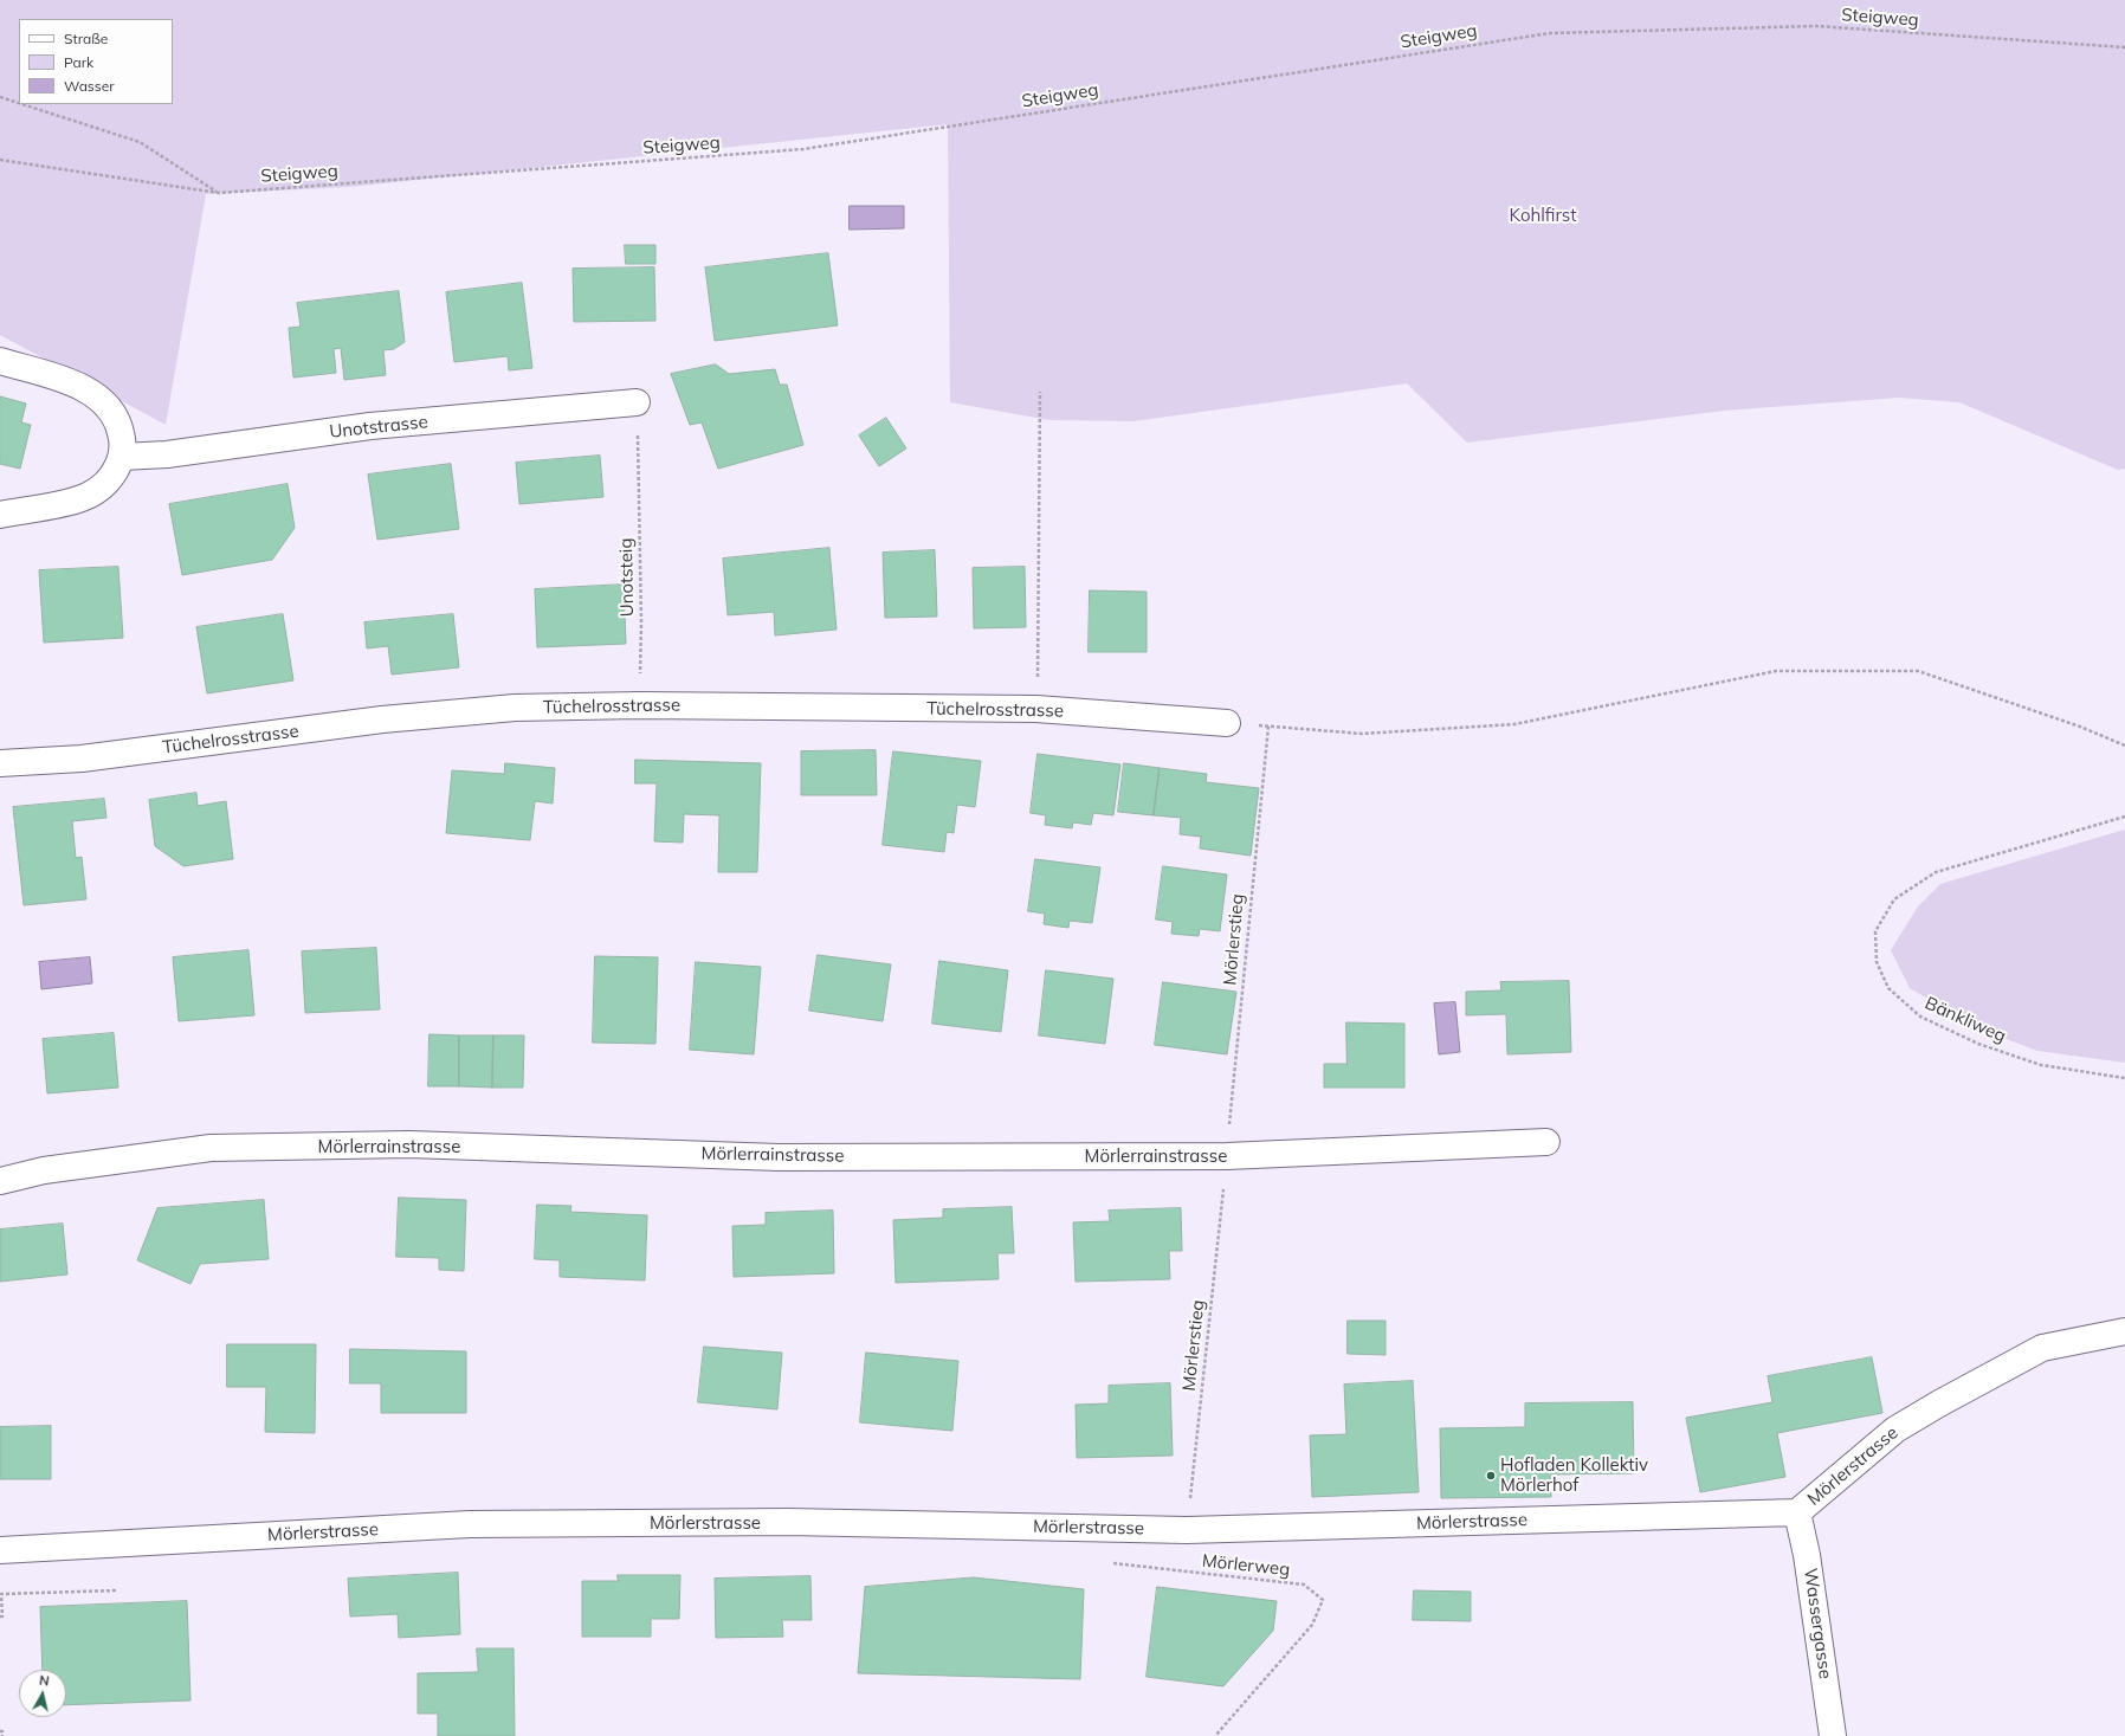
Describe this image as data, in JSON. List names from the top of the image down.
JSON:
{
  "streets": {
    "street": [
      "Unotstrasse",
      "Tüchelrosstrasse",
      "Mörlerrainstrasse",
      "Mörlerstrasse",
      "Wassergasse"
    ],
    "path": [
      "Steigweg",
      "Unotsteig",
      "Mörlerstieg",
      "Bänkliweg",
      "Mörlerweg"
    ]
  },
  "crossings": [
    ["Unotsteig", "Tüchelrosstrasse"],
    ["Mörlerstieg", "Mörlerrainstrasse"],
    ["Mörlerstrasse", "Wassergasse"]
  ],
  "parks": ["Kohlfirst"],
  "places": ["Hofladen Kollektiv Mörlerhof"],
  "legend": ["Straße", "Park", "Wasser"],
  "north": "top"
}
